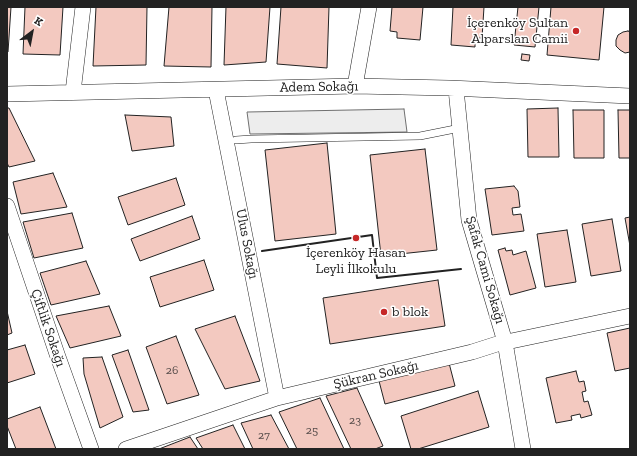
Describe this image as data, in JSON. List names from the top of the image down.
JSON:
{
  "streets": {
    "street": [
      "Adem Sokağı",
      "Ulus Sokağı",
      "Şafak Cami Sokağı",
      "Çiftlik Sokağı",
      "Şükran Sokağı"
    ]
  },
  "crossings": [
    ["Adem Sokağı", "Ulus Sokağı"],
    ["Adem Sokağı", "Şafak Cami Sokağı"],
    ["Ulus Sokağı", "Şükran Sokağı"],
    ["Şafak Cami Sokağı", "Şükran Sokağı"]
  ],
  "places": ["İçerenköy Sultan Alparslan Camii", "İçerenköy Hasan Leyli İlkokulu", "b blok"],
  "house_numbers": [
    "26",
    "23",
    "25",
    "27"
  ],
  "north": "top right"
}
